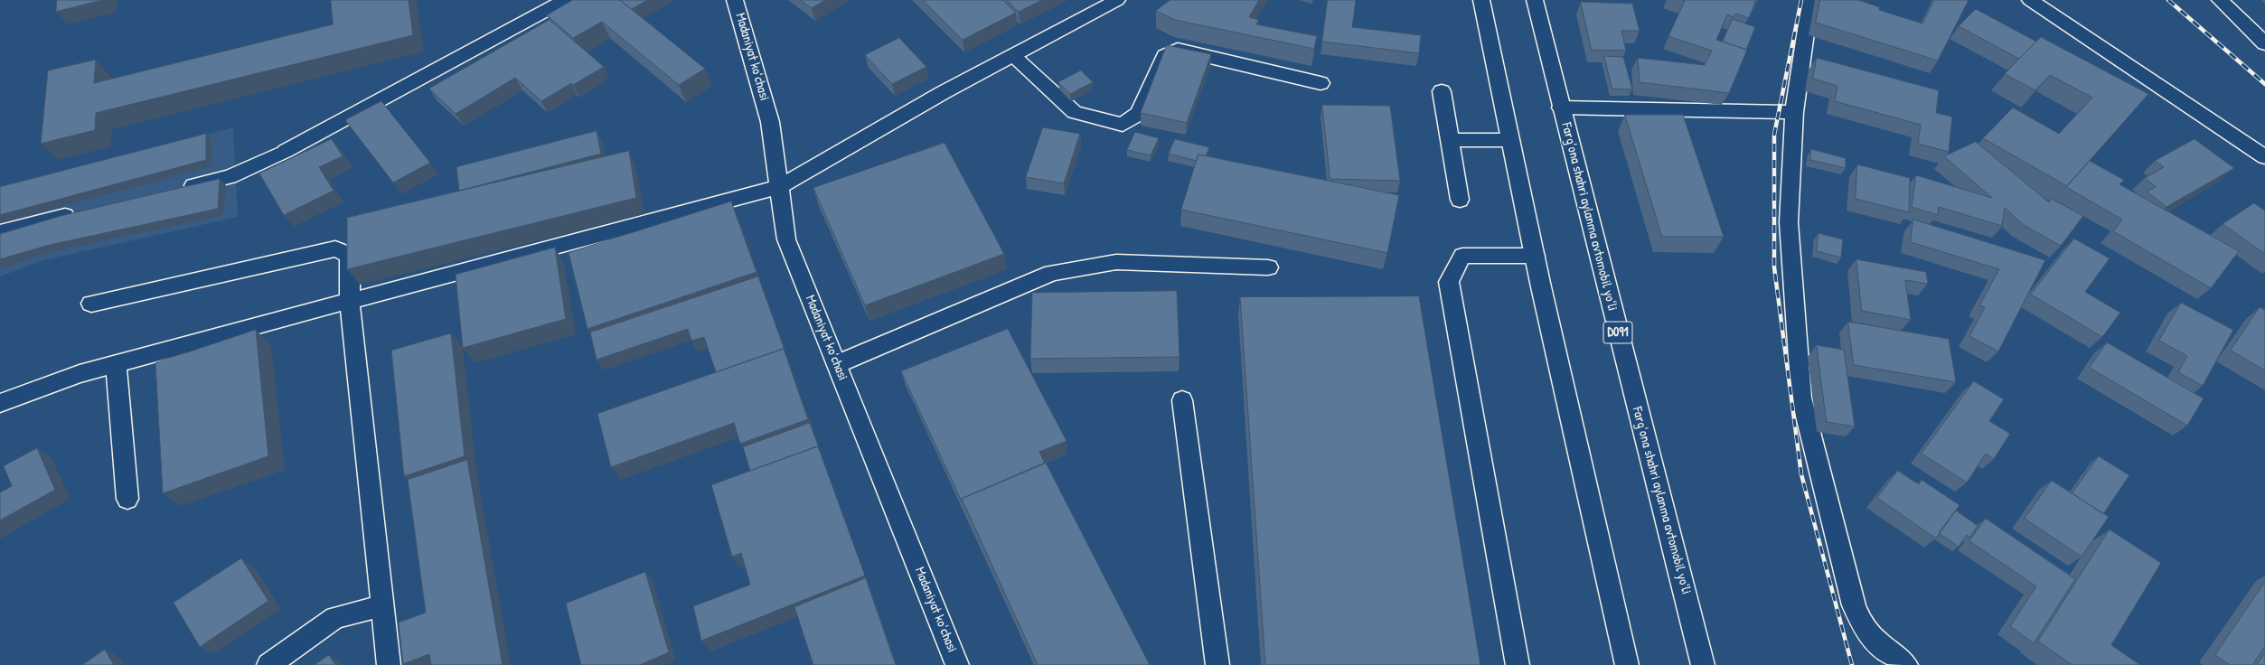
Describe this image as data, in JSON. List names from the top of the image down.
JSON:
{
  "streets": {
    "main road": ["Madaniyat koʻchasi", "Fargʻona shahri aylanma avtomobil yoʻli", "D091"]
  }
}
